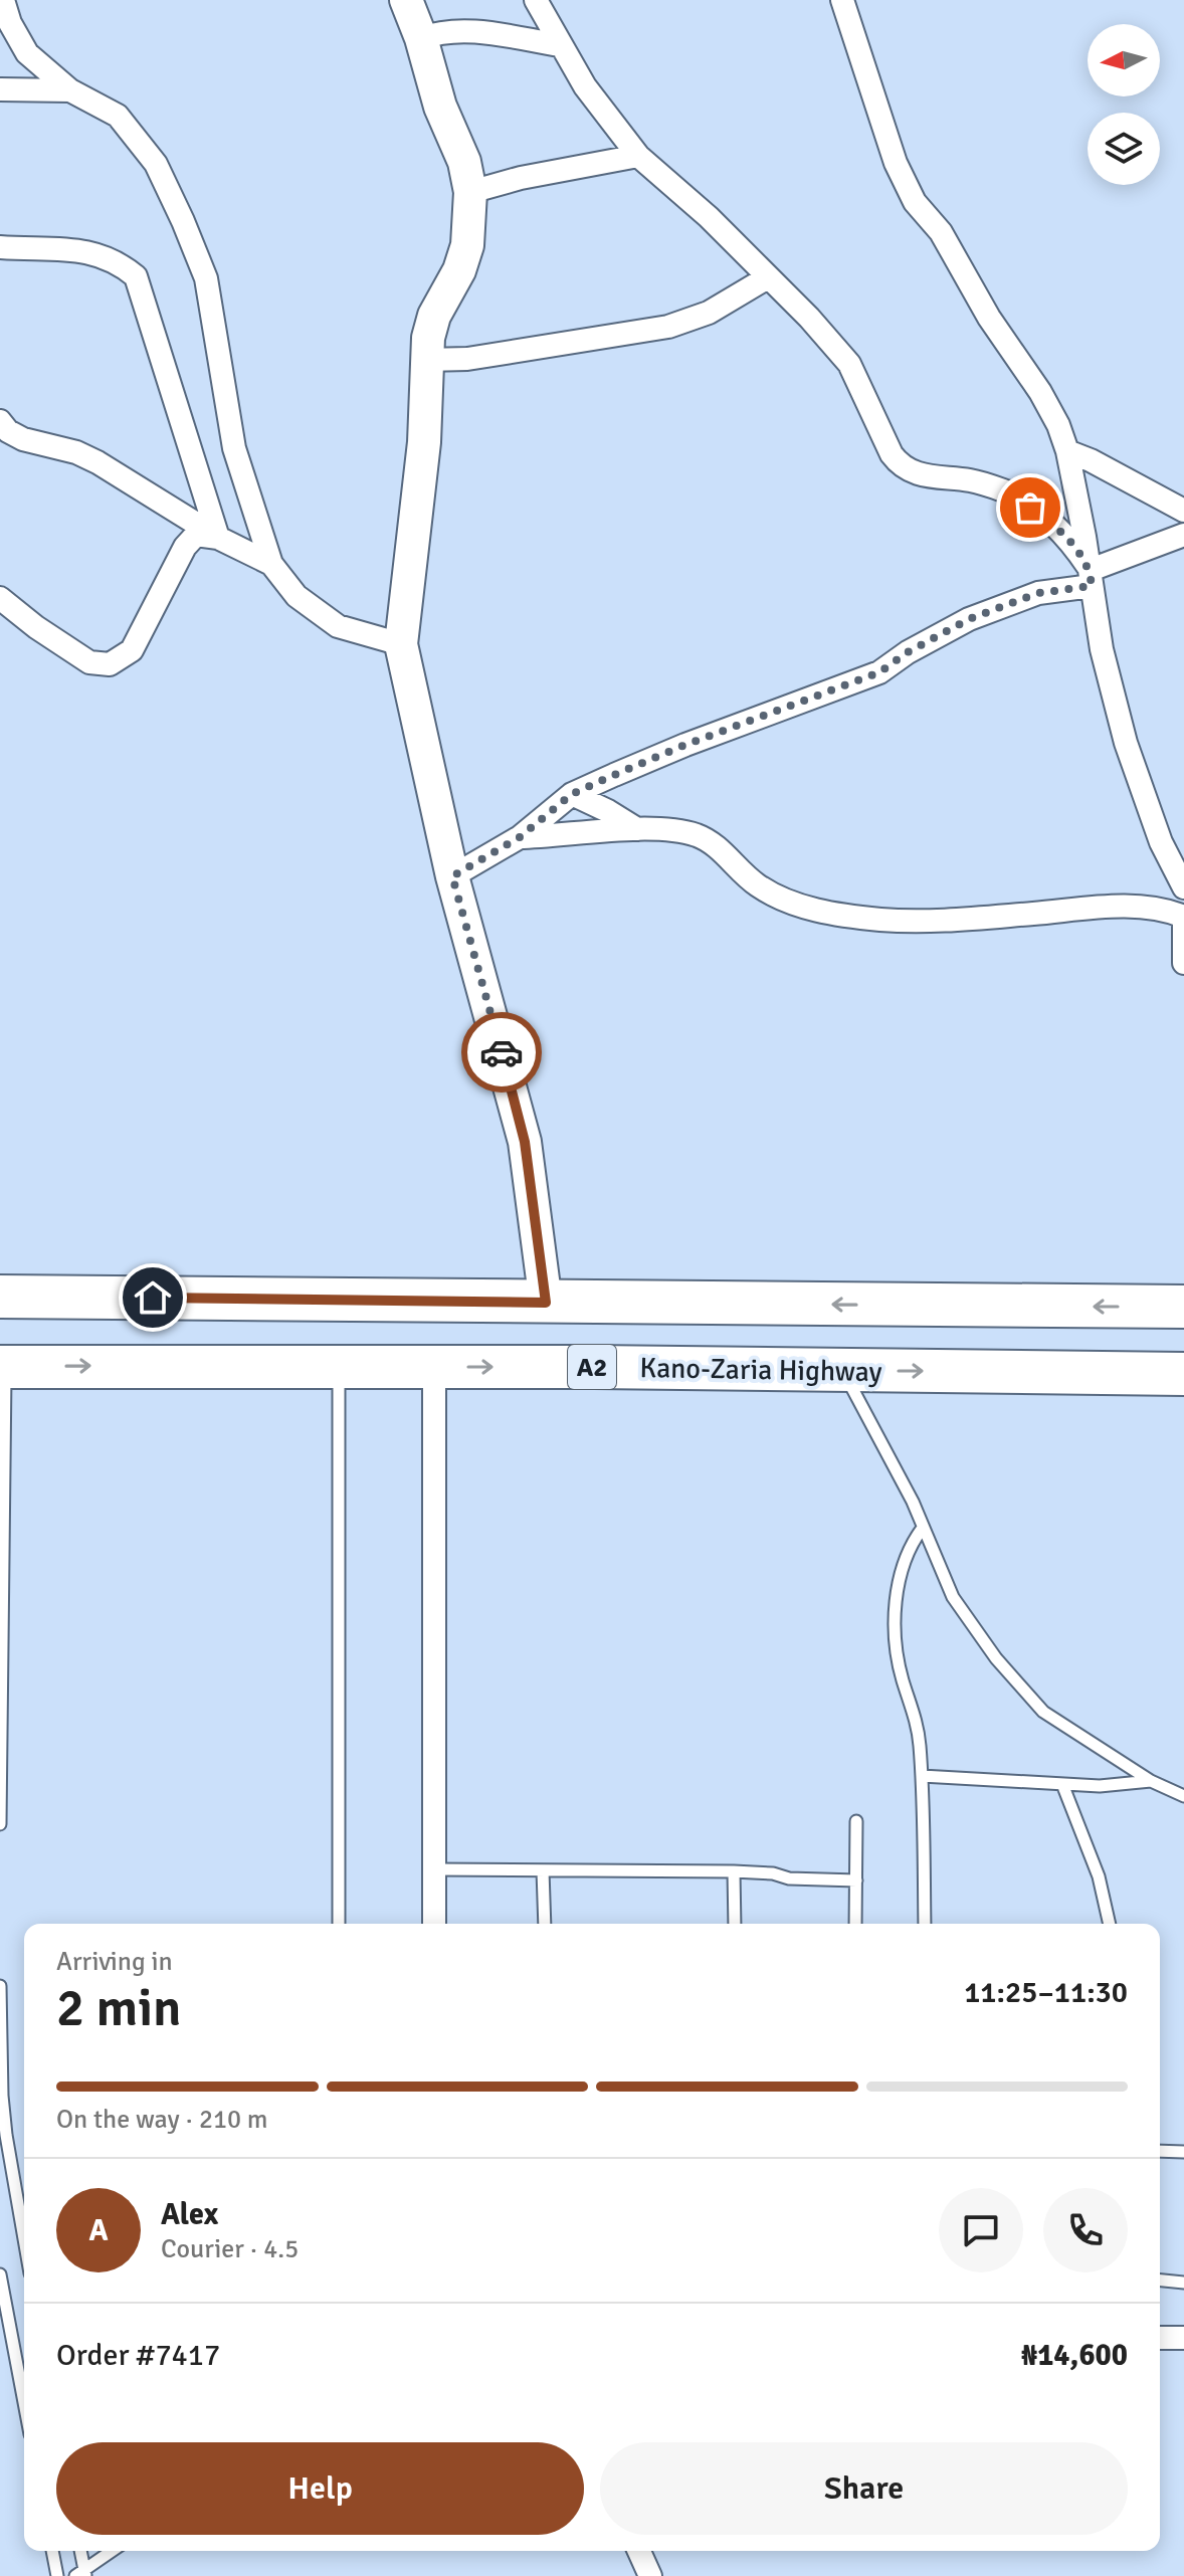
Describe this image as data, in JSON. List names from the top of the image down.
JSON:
{
  "streets": {
    "highway": ["A2", "Kano-Zaria Highway"]
  },
  "north": "left",
  "page": {
    "heading": ["2 min", "Arriving in", "11:25–11:30"],
    "panel": [
      "Alex",
      "Courier · 4.5",
      "Order #7417",
      "₦14,600"
    ],
    "bar": "On the way · 210 m",
    "round": "A",
    "buttons": ["Help", "Share"]
  }
}
